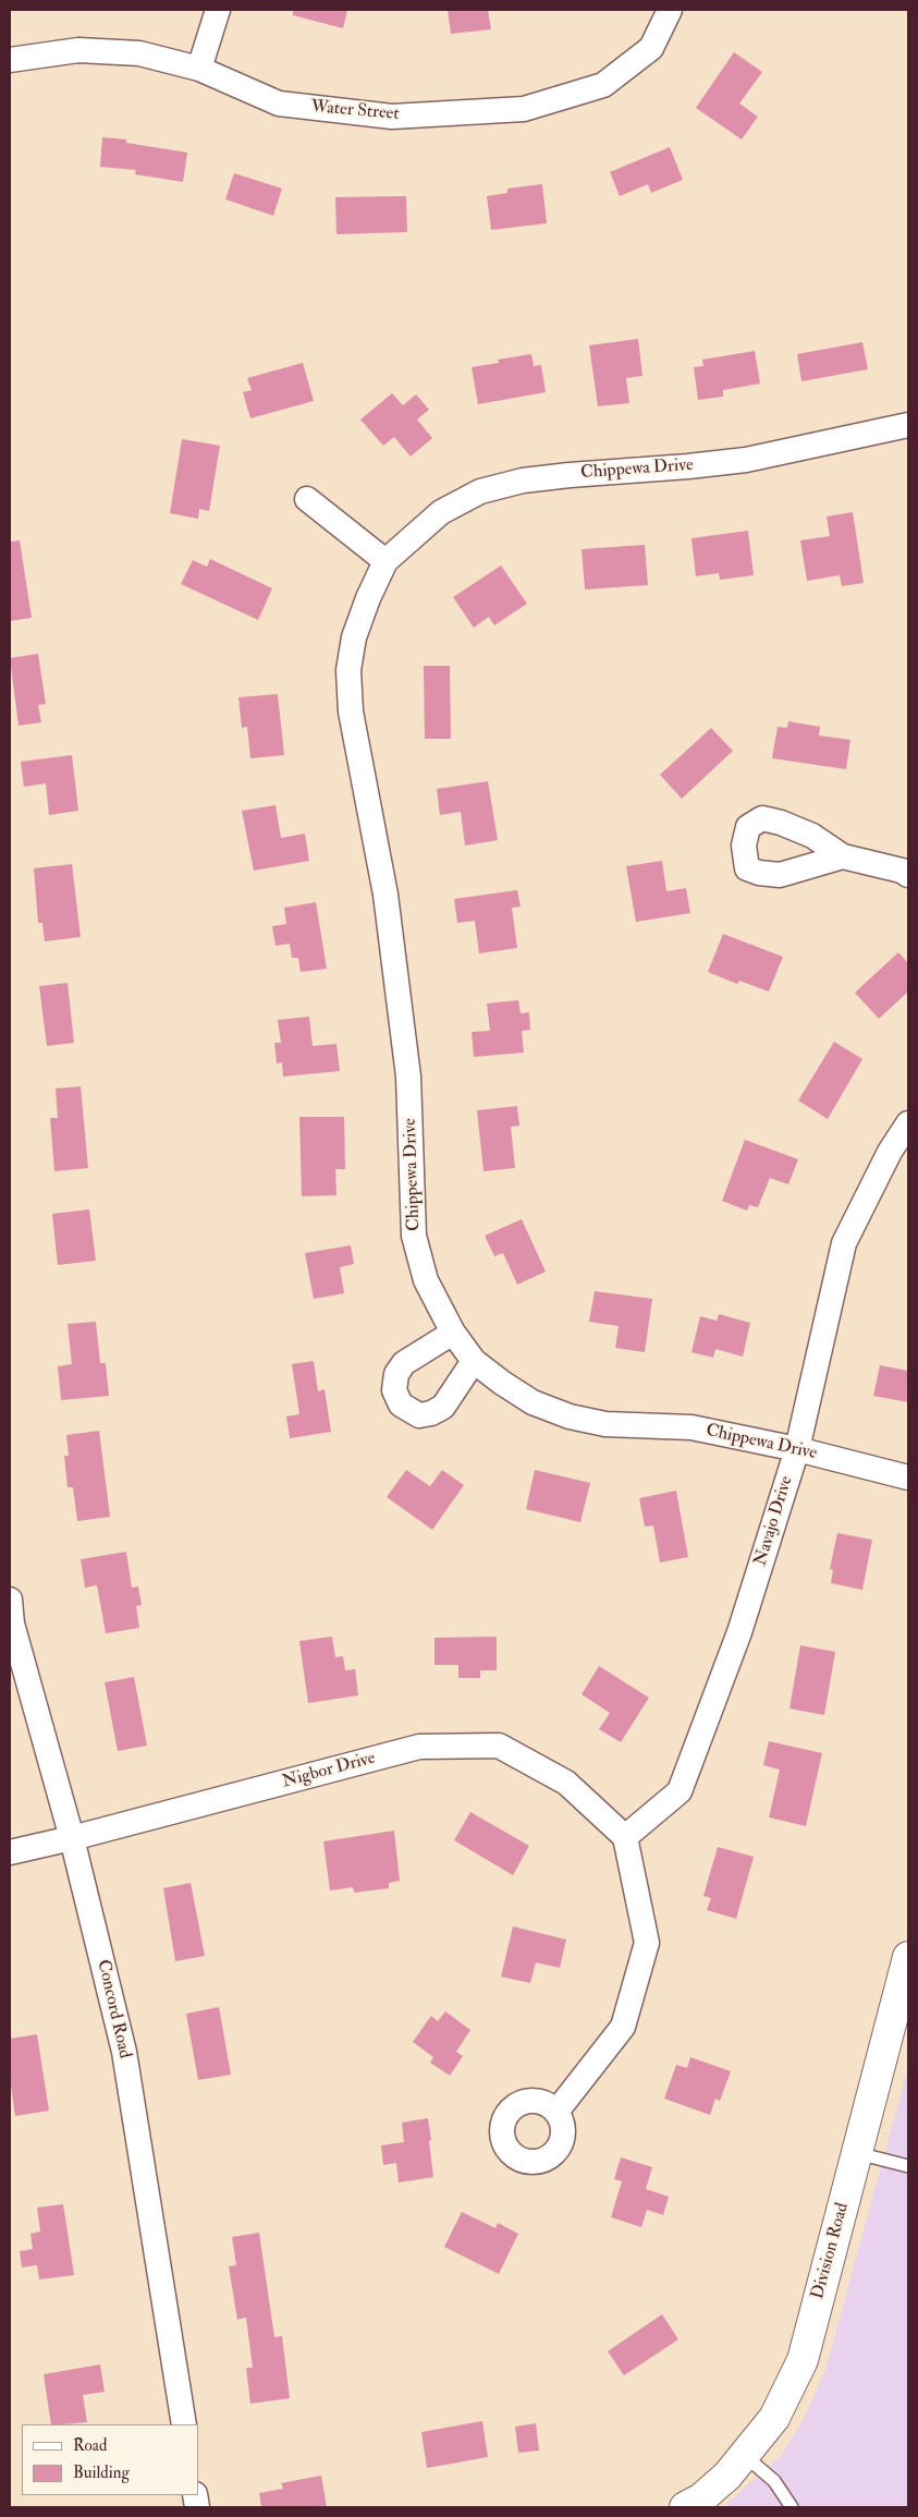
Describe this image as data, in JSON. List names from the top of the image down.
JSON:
{
  "streets": {
    "street": [
      "Water Street",
      "Chippewa Drive",
      "Navajo Drive",
      "Nigbor Drive",
      "Concord Road",
      "Division Road"
    ]
  },
  "crossings": [
    ["Chippewa Drive", "Navajo Drive"],
    ["Navajo Drive", "Nigbor Drive"],
    ["Nigbor Drive", "Concord Road"]
  ],
  "legend": ["Road", "Building"]
}
